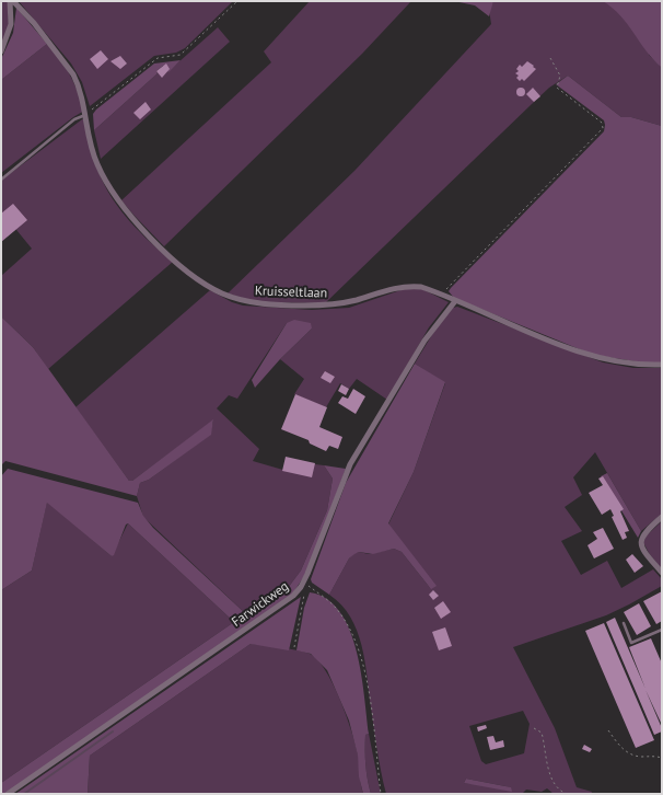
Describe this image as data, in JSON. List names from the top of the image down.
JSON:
{
  "streets": {
    "street": ["Kruisseltlaan", "Farwickweg"]
  },
  "crossings": [
    ["Kruisseltlaan", "Farwickweg"]
  ]
}
